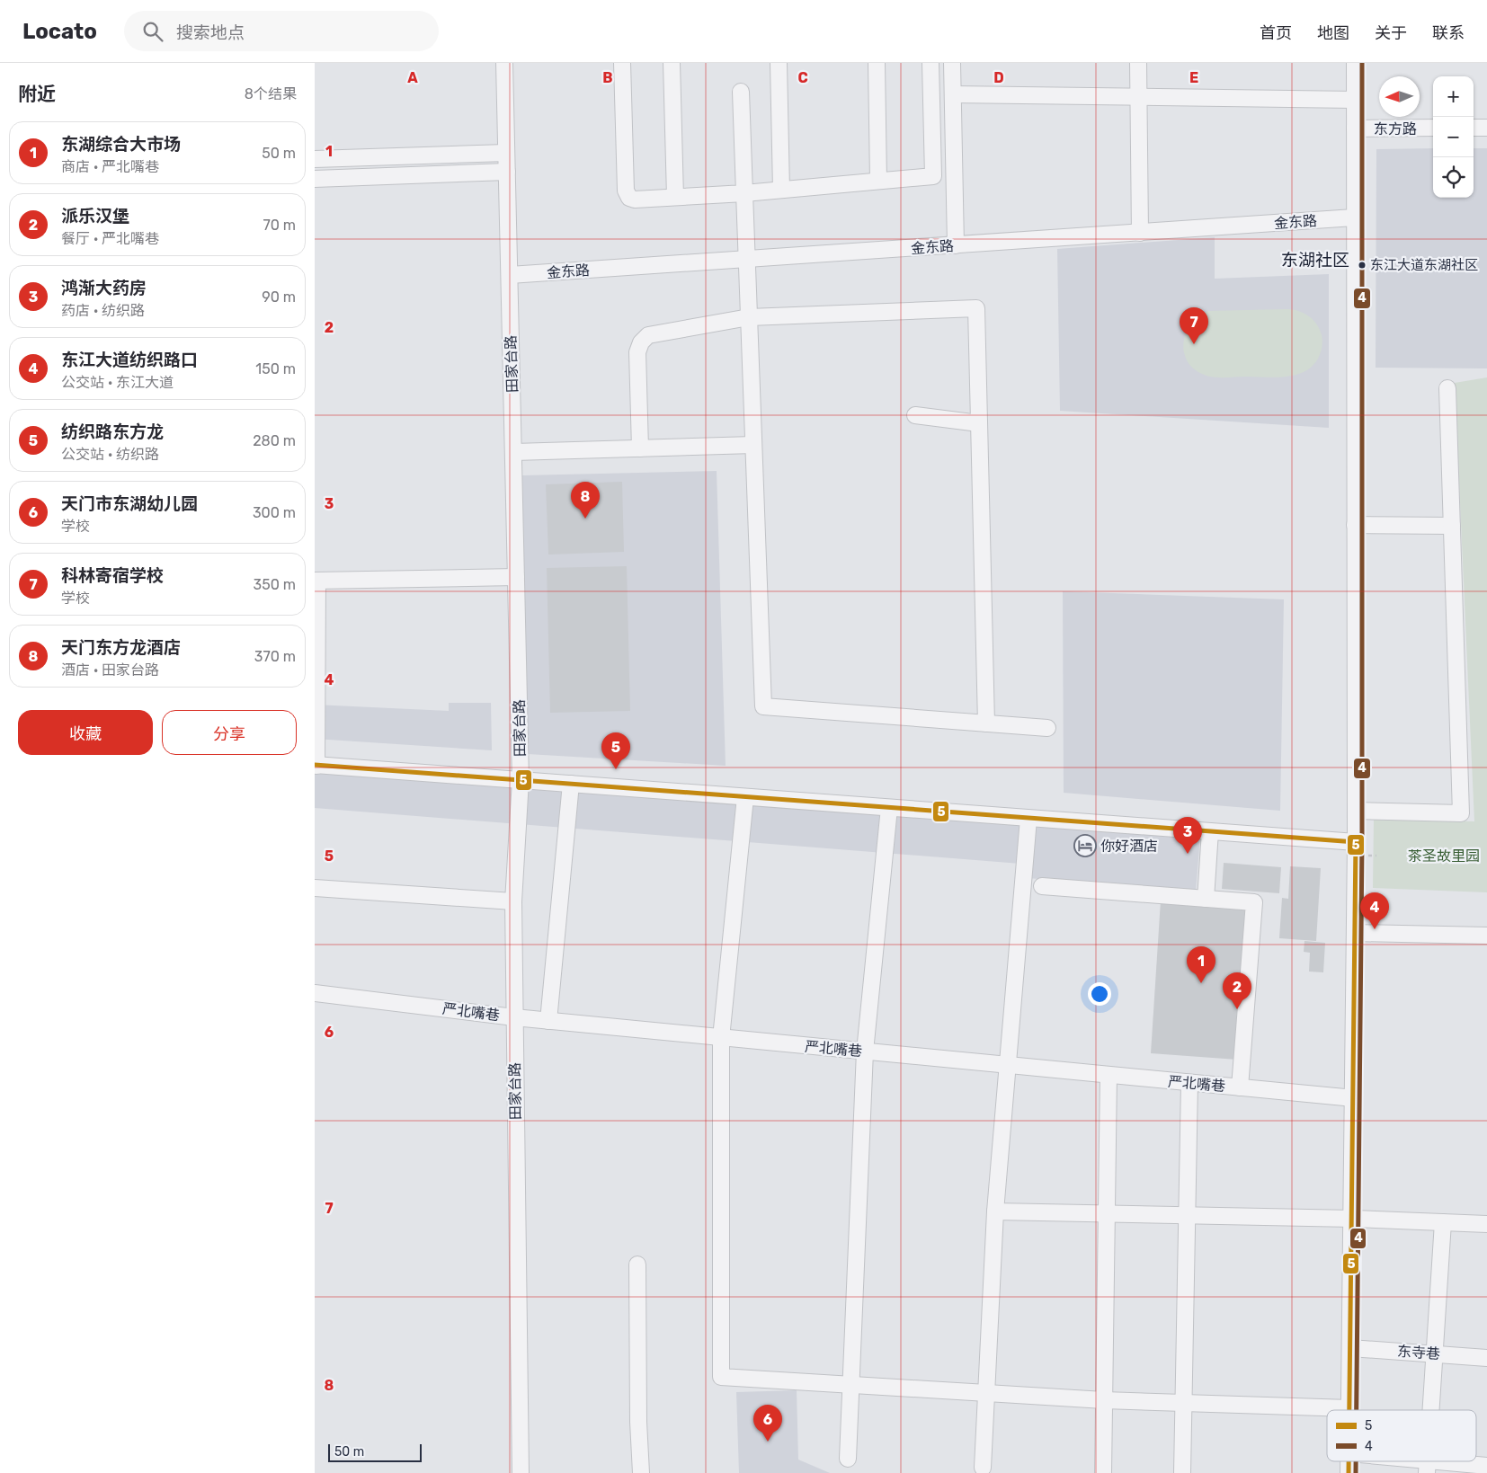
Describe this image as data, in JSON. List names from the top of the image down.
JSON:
{
  "streets": {
    "street": [
      "东方路",
      "金东路",
      "田家台路",
      "严北嘴巷",
      "东寺巷"
    ]
  },
  "crossings": [
    ["金东路", "田家台路"],
    ["田家台路", "严北嘴巷"]
  ],
  "districts": ["东湖社区"],
  "parks": ["茶圣故里园"],
  "places": {
    "other": ["东江大道东湖社区"],
    "hotel": ["你好酒店"]
  },
  "lines": ["transit line 4", "transit line 5"],
  "legend": ["5", "4"],
  "scale_bar": "50 m",
  "north": "left",
  "page": {
    "header": "Locato",
    "search": "搜索地点",
    "nav": [
      "首页",
      "地图",
      "关于",
      "联系"
    ],
    "heading": ["附近", "8个结果"],
    "map_buttons": ["+", "−"],
    "list": [
      {
        "mark": "1",
        "name": "东湖综合大市场",
        "note": "商店 · 严北嘴巷",
        "value": "50 m"
      },
      {
        "mark": "2",
        "name": "派乐汉堡",
        "note": "餐厅 · 严北嘴巷",
        "value": "70 m"
      },
      {
        "mark": "3",
        "name": "鸿渐大药房",
        "note": "药店 · 纺织路",
        "value": "90 m"
      },
      {
        "mark": "4",
        "name": "东江大道纺织路口",
        "note": "公交站 · 东江大道",
        "value": "150 m"
      },
      {
        "mark": "5",
        "name": "纺织路东方龙",
        "note": "公交站 · 纺织路",
        "value": "280 m"
      },
      {
        "mark": "6",
        "name": "天门市东湖幼儿园",
        "note": "学校",
        "value": "300 m"
      },
      {
        "mark": "7",
        "name": "科林寄宿学校",
        "note": "学校",
        "value": "350 m"
      },
      {
        "mark": "8",
        "name": "天门东方龙酒店",
        "note": "酒店 · 田家台路",
        "value": "370 m"
      }
    ],
    "pins": [
      "7",
      "8",
      "5",
      "3",
      "4",
      "1",
      "2",
      "6"
    ],
    "buttons": ["收藏", "分享"],
    "scale": "50 m"
  },
  "grid": {
    "columns": [
      "A",
      "B",
      "C",
      "D",
      "E"
    ],
    "rows": [
      "1",
      "2",
      "3",
      "4",
      "5",
      "6",
      "7",
      "8"
    ]
  }
}
